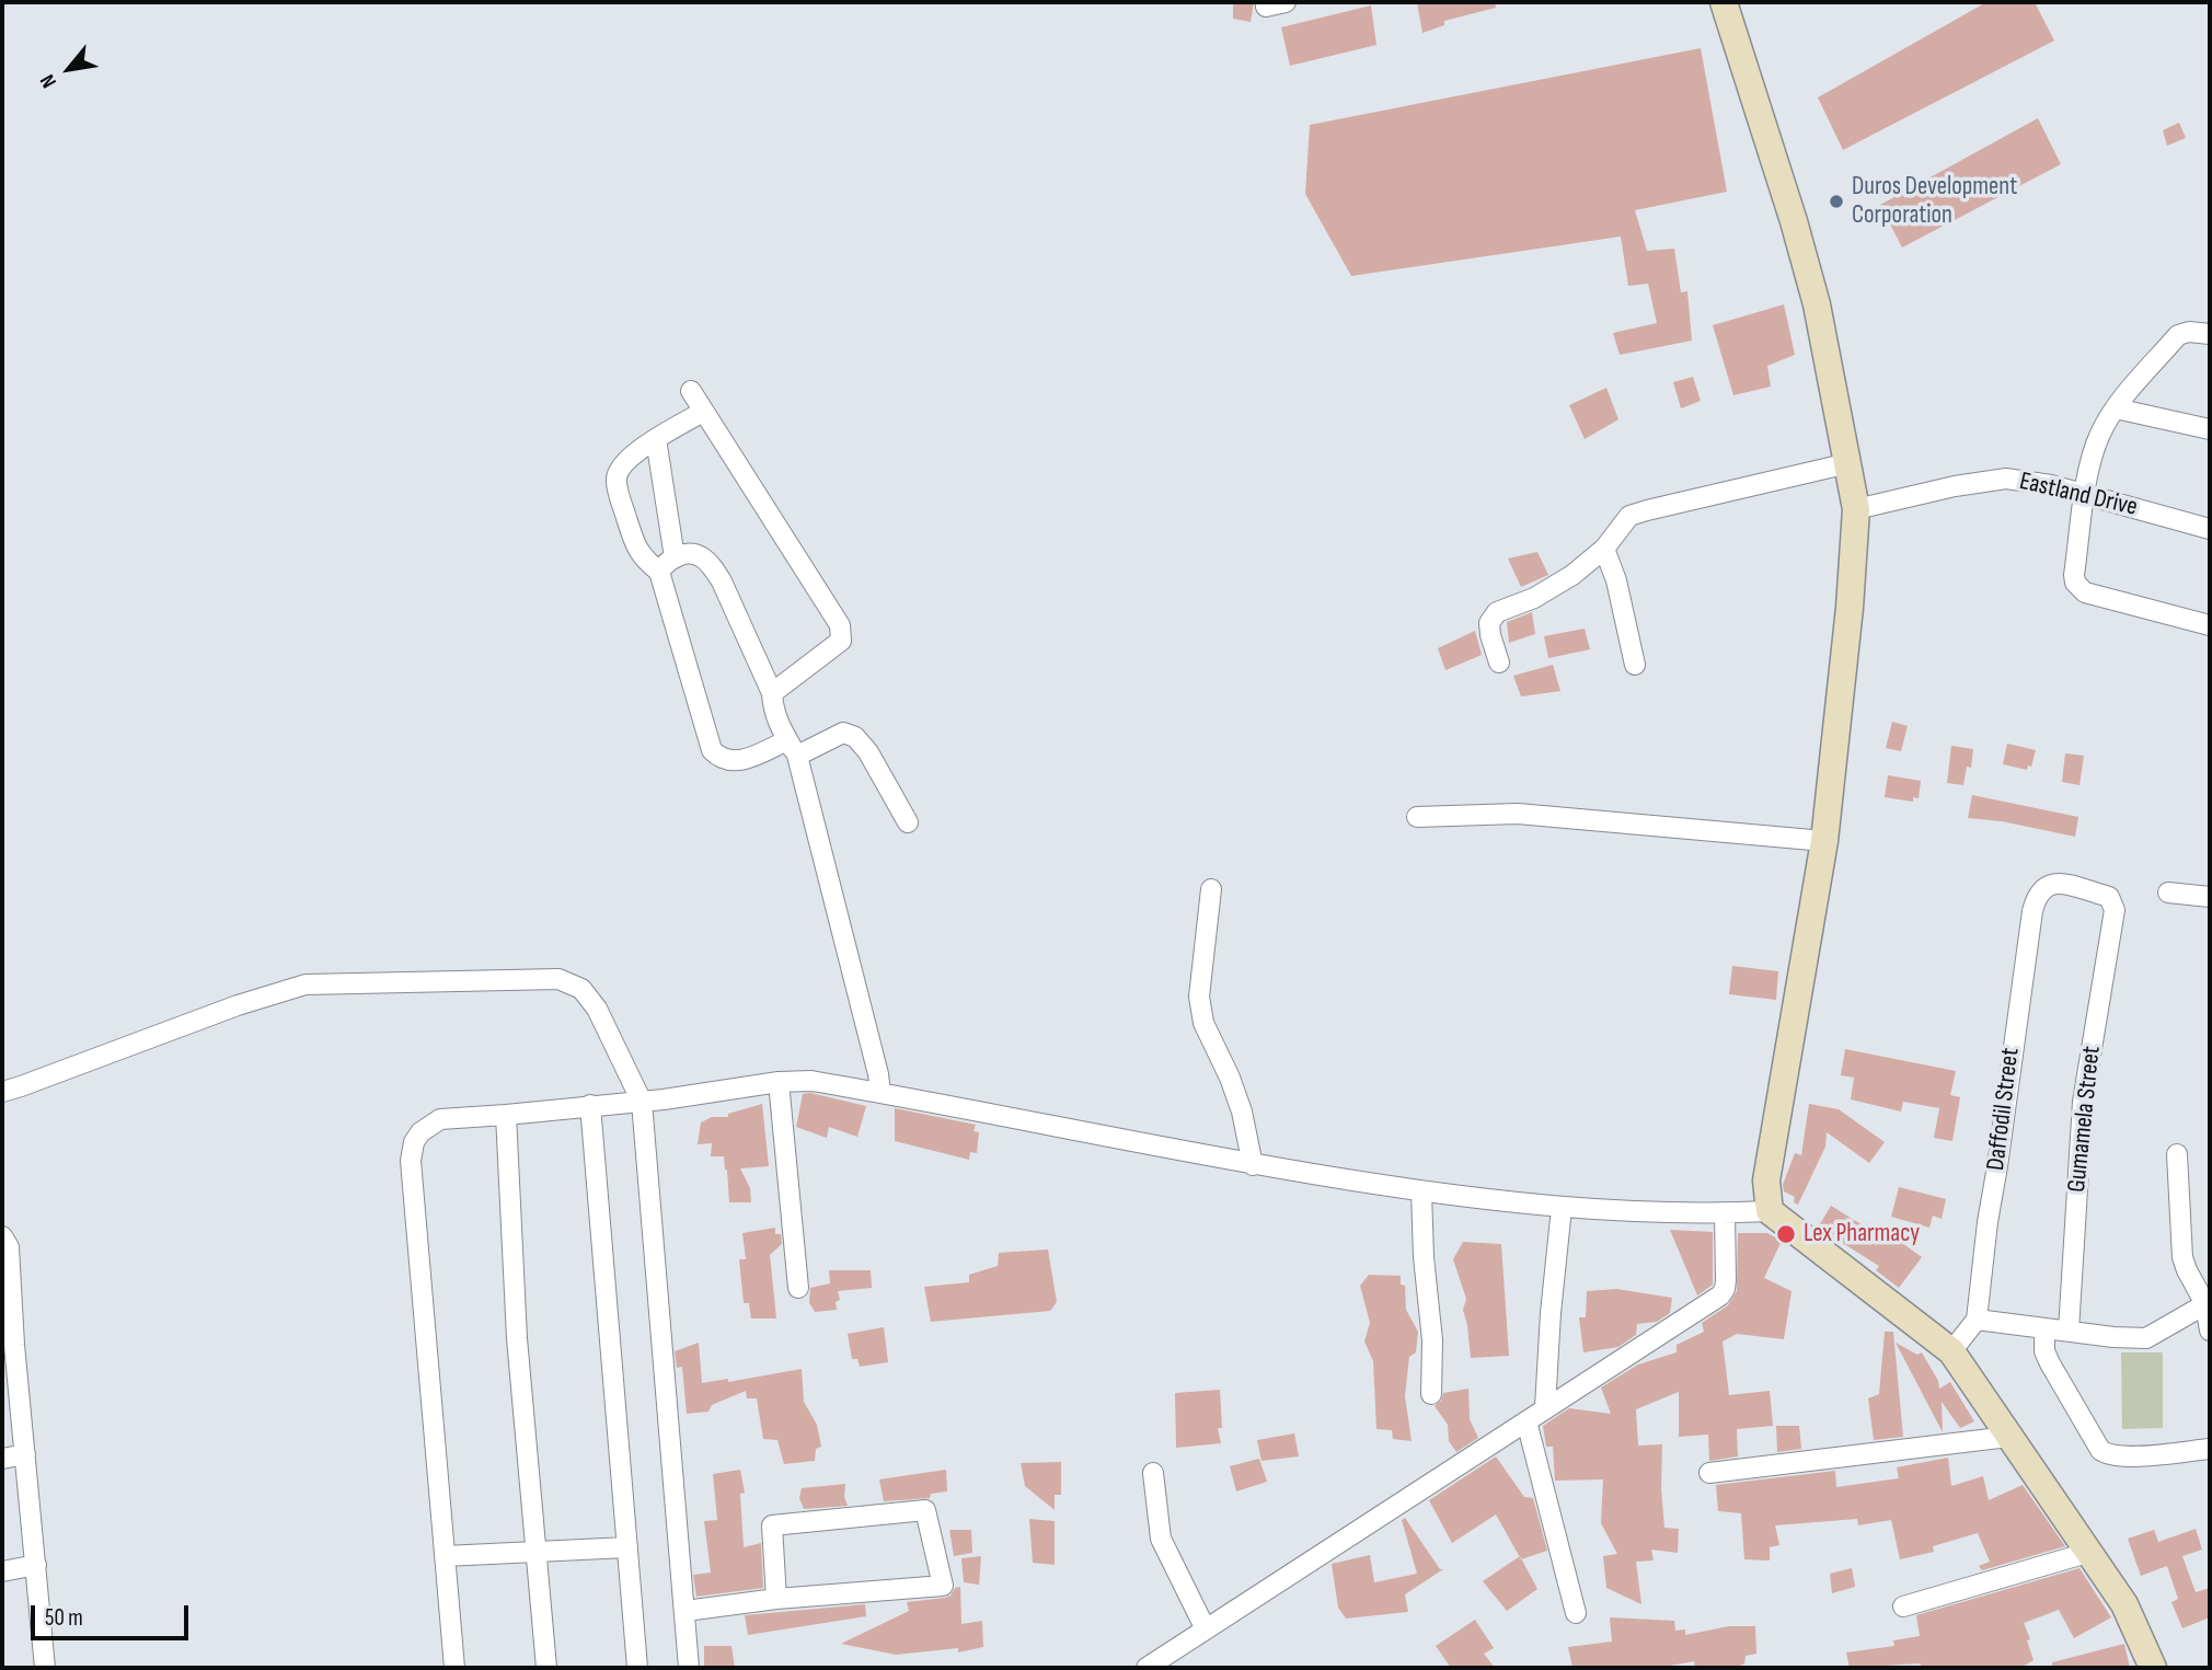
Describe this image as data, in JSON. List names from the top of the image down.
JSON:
{
  "streets": {
    "street": ["Eastland Drive", "Daffodil Street", "Gumamela Street"]
  },
  "crossings": [
    ["Daffodil Street", "Gumamela Street"]
  ],
  "places": ["Duros Development Corporation", "Lex Pharmacy"],
  "scale_bar": "50 m",
  "north": "bottom left"
}
